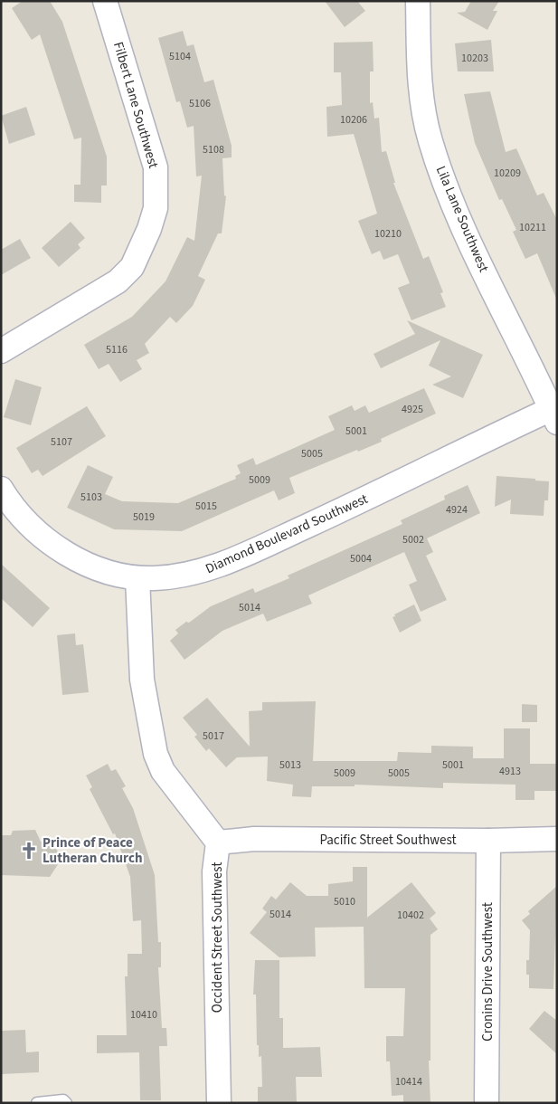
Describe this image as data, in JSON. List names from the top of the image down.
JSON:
{
  "streets": {
    "street": [
      "Filbert Lane Southwest",
      "Lila Lane Southwest",
      "Diamond Boulevard Southwest",
      "Pacific Street Southwest",
      "Occident Street Southwest",
      "Cronins Drive Southwest"
    ]
  },
  "crossings": [
    ["Lila Lane Southwest", "Diamond Boulevard Southwest"],
    ["Diamond Boulevard Southwest", "Occident Street Southwest"],
    ["Pacific Street Southwest", "Occident Street Southwest"],
    ["Pacific Street Southwest", "Cronins Drive Southwest"]
  ],
  "places": {
    "church": ["Prince of Peace Lutheran Church"]
  },
  "house_numbers": [
    "5104",
    "10203",
    "5106",
    "10206",
    "5108",
    "10209",
    "10211",
    "10210",
    "5116",
    "4925",
    "5001",
    "5107",
    "5005",
    "5009",
    "5103",
    "5015",
    "4924",
    "5019",
    "5002",
    "5004",
    "5014",
    "5017",
    "5013",
    "5001",
    "4913",
    "5009",
    "5005",
    "5010",
    "5014",
    "10402",
    "10410",
    "10414"
  ]
}
